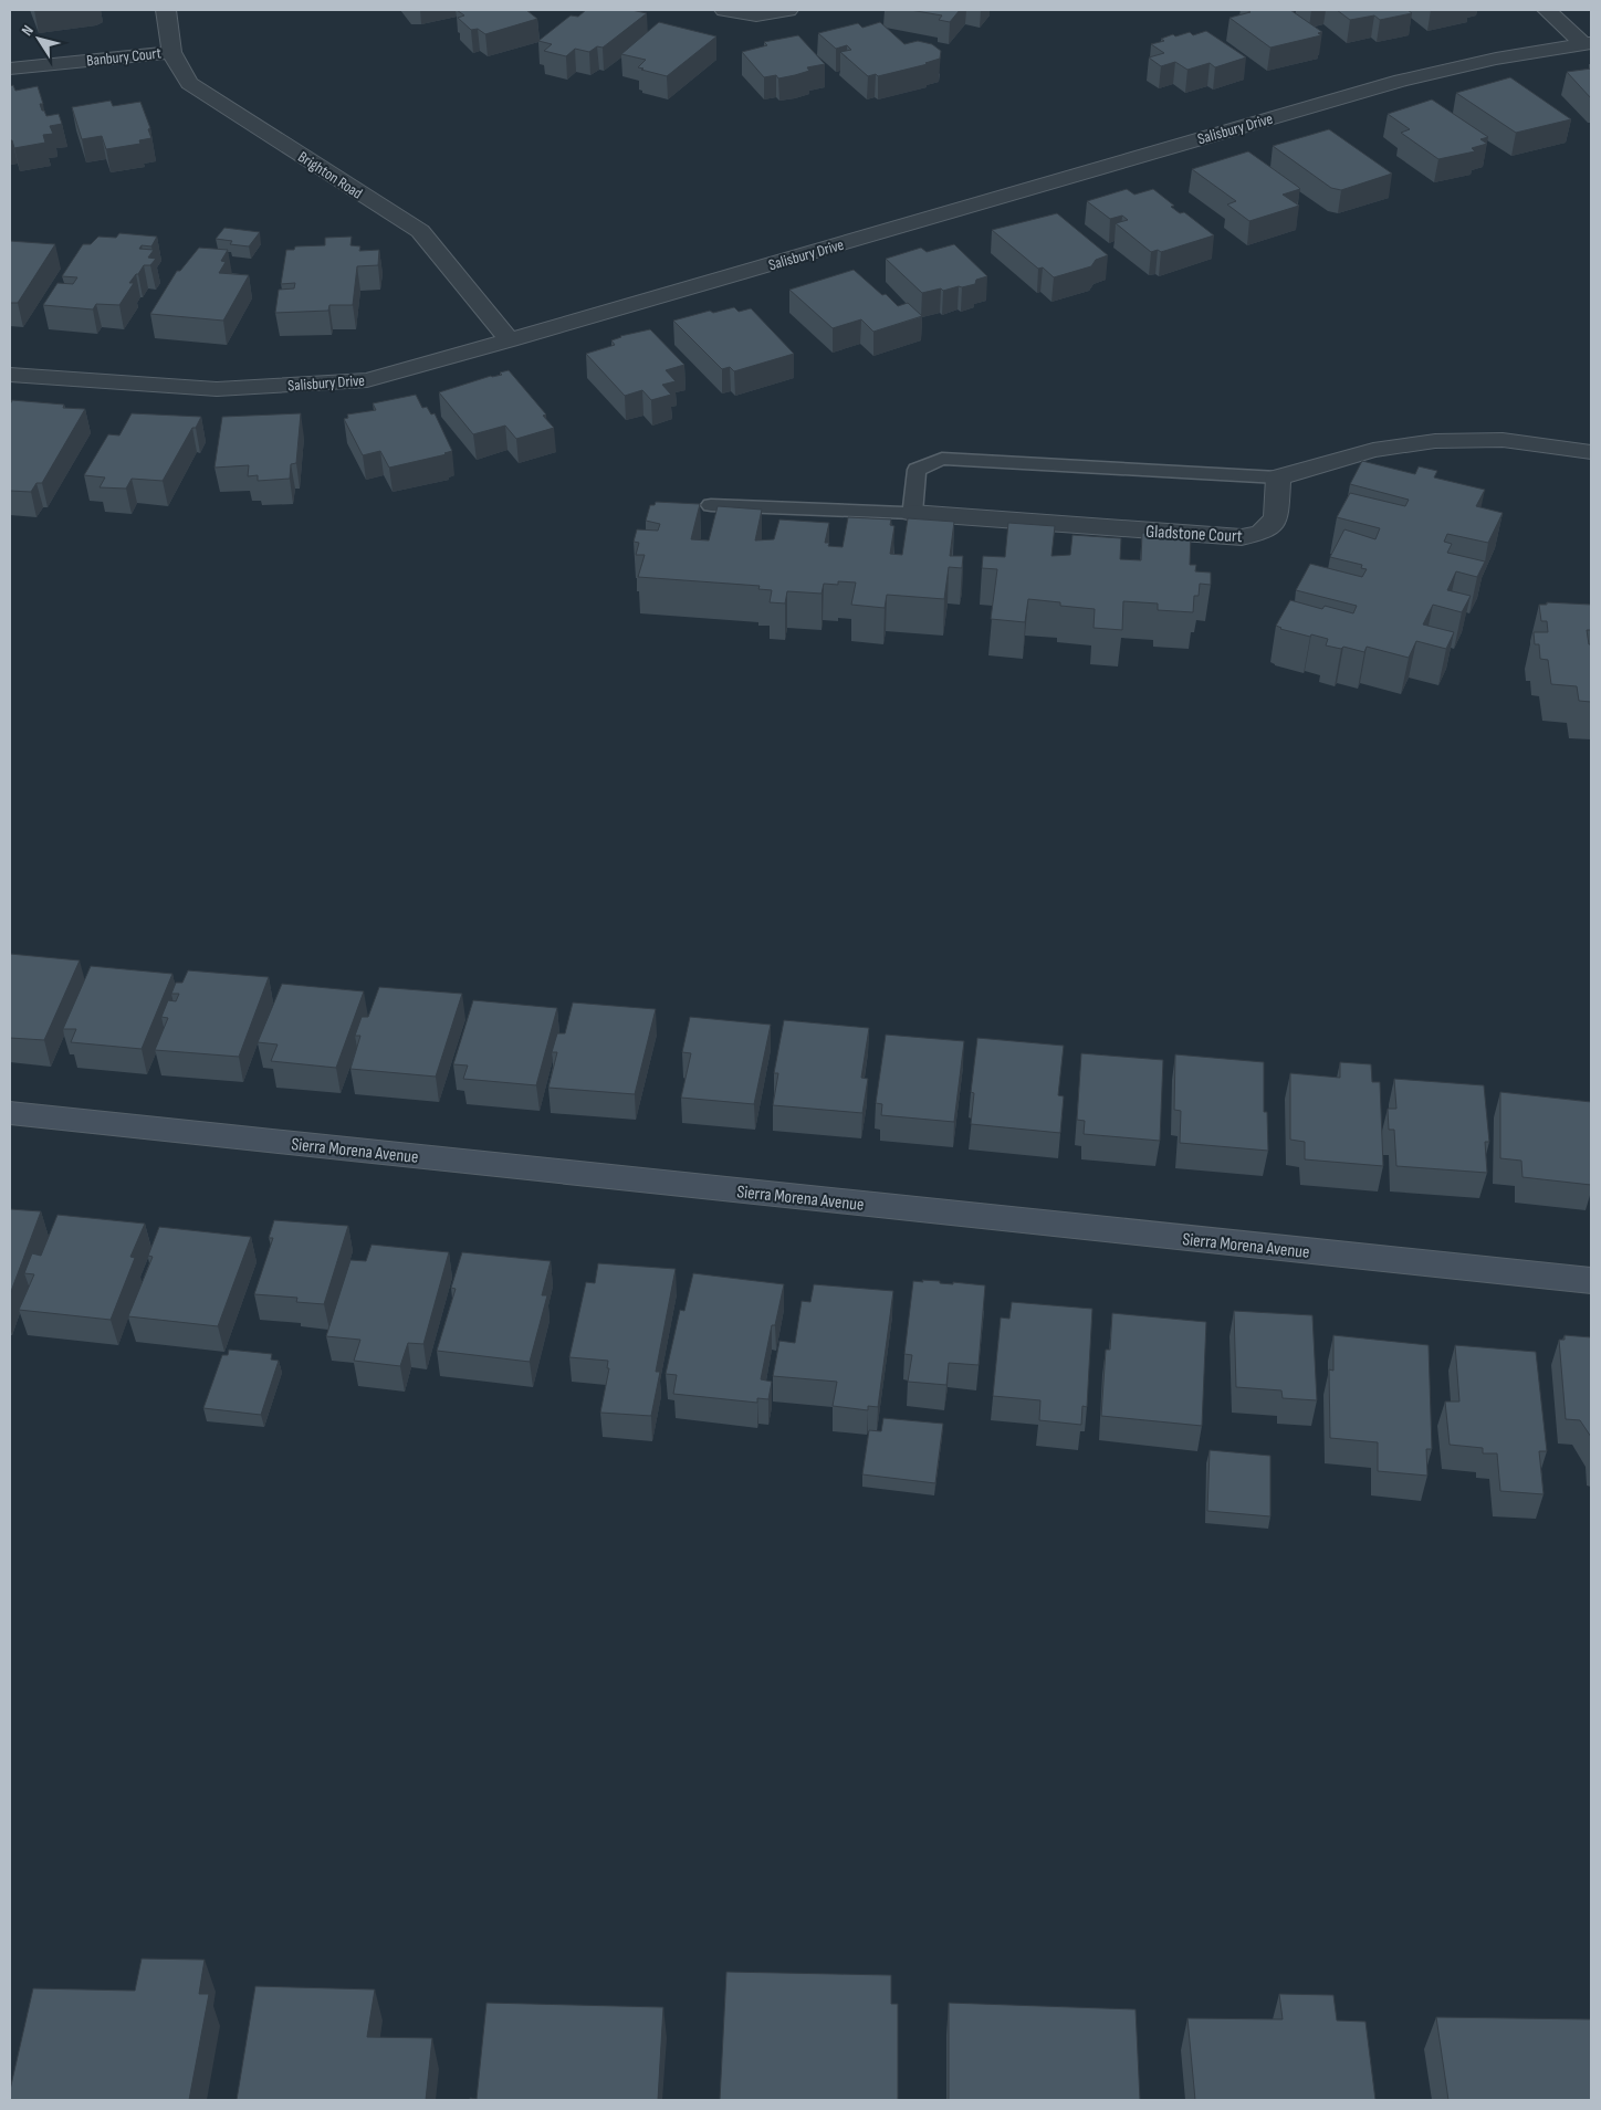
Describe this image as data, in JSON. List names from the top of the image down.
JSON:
{
  "streets": {
    "street": [
      "Banbury Court",
      "Salisbury Drive",
      "Brighton Road",
      "Gladstone Court",
      "Sierra Morena Avenue"
    ]
  },
  "crossings": [
    ["Banbury Court", "Brighton Road"],
    ["Salisbury Drive", "Brighton Road"]
  ],
  "north": "top left"
}
